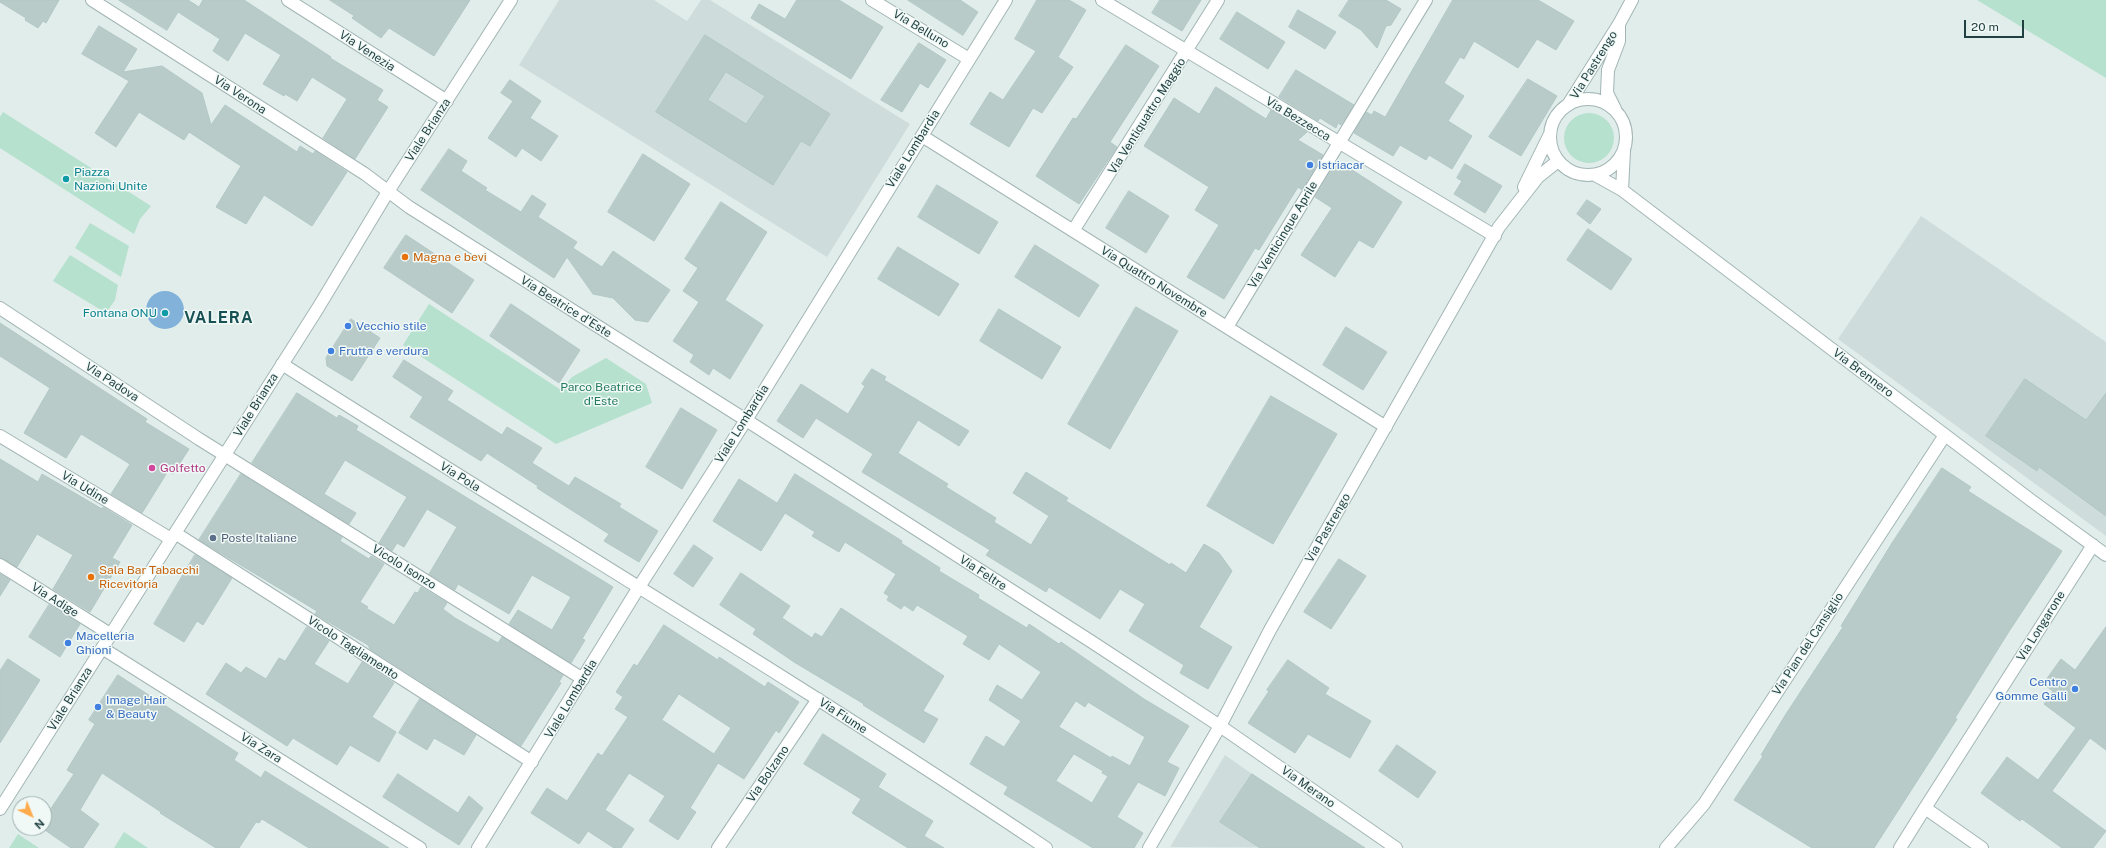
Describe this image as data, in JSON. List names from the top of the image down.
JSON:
{
  "streets": {
    "street": [
      "Via Belluno",
      "Via Venezia",
      "Via Pastrengo",
      "Via Verona",
      "Via Ventiquattro Maggio",
      "Via Bezzecca",
      "Viale Brianza",
      "Viale Lombardia",
      "Via Venticinque Aprile",
      "Via Quattro Novembre",
      "Via Beatrice d'Este",
      "Via Brennero",
      "Via Padova",
      "Via Pola",
      "Via Udine",
      "Vicolo Isonzo",
      "Via Feltre",
      "Via Adige",
      "Via Longarone",
      "Via Pian del Cansiglio",
      "Vicolo Tagliamento",
      "Via Fiume",
      "Via Zara",
      "Via Bolzano",
      "Via Merano"
    ]
  },
  "crossings": [
    ["Via Belluno", "Viale Lombardia"],
    ["Via Venezia", "Viale Brianza"],
    ["Via Pastrengo", "Via Bezzecca"],
    ["Via Pastrengo", "Via Quattro Novembre"],
    ["Via Pastrengo", "Via Brennero"],
    ["Via Pastrengo", "Via Feltre"],
    ["Via Pastrengo", "Via Merano"],
    ["Via Verona", "Viale Brianza"],
    ["Via Verona", "Via Beatrice d'Este"],
    ["Via Ventiquattro Maggio", "Via Bezzecca"],
    ["Via Ventiquattro Maggio", "Via Quattro Novembre"],
    ["Via Bezzecca", "Via Venticinque Aprile"],
    ["Viale Brianza", "Via Beatrice d'Este"],
    ["Viale Brianza", "Via Padova"],
    ["Viale Brianza", "Via Pola"],
    ["Viale Brianza", "Via Udine"],
    ["Viale Brianza", "Vicolo Isonzo"],
    ["Viale Brianza", "Via Adige"],
    ["Viale Brianza", "Vicolo Tagliamento"],
    ["Viale Brianza", "Via Zara"],
    ["Viale Lombardia", "Via Quattro Novembre"],
    ["Viale Lombardia", "Via Beatrice d'Este"],
    ["Viale Lombardia", "Via Pola"],
    ["Viale Lombardia", "Vicolo Isonzo"],
    ["Viale Lombardia", "Via Feltre"],
    ["Viale Lombardia", "Vicolo Tagliamento"],
    ["Viale Lombardia", "Via Fiume"],
    ["Via Venticinque Aprile", "Via Quattro Novembre"],
    ["Via Beatrice d'Este", "Via Feltre"],
    ["Via Brennero", "Via Longarone"],
    ["Via Brennero", "Via Pian del Cansiglio"],
    ["Via Padova", "Vicolo Isonzo"],
    ["Via Pola", "Via Fiume"],
    ["Via Udine", "Vicolo Tagliamento"],
    ["Via Feltre", "Via Merano"],
    ["Via Fiume", "Via Bolzano"]
  ],
  "districts": ["VALERA"],
  "parks": ["Parco Beatrice d'Este"],
  "places": [
    "Istriacar",
    "Piazza Nazioni Unite",
    "Magna e bevi",
    "Fontana ONU",
    "Vecchio stile",
    "Frutta e verdura",
    "Golfetto",
    "Poste Italiane",
    "Sala Bar Tabacchi Ricevitoria",
    "Macelleria Ghioni",
    "Centro Gomme Galli",
    "Image Hair & Beauty"
  ],
  "scale_bar": "20 m",
  "north": "bottom right"
}
